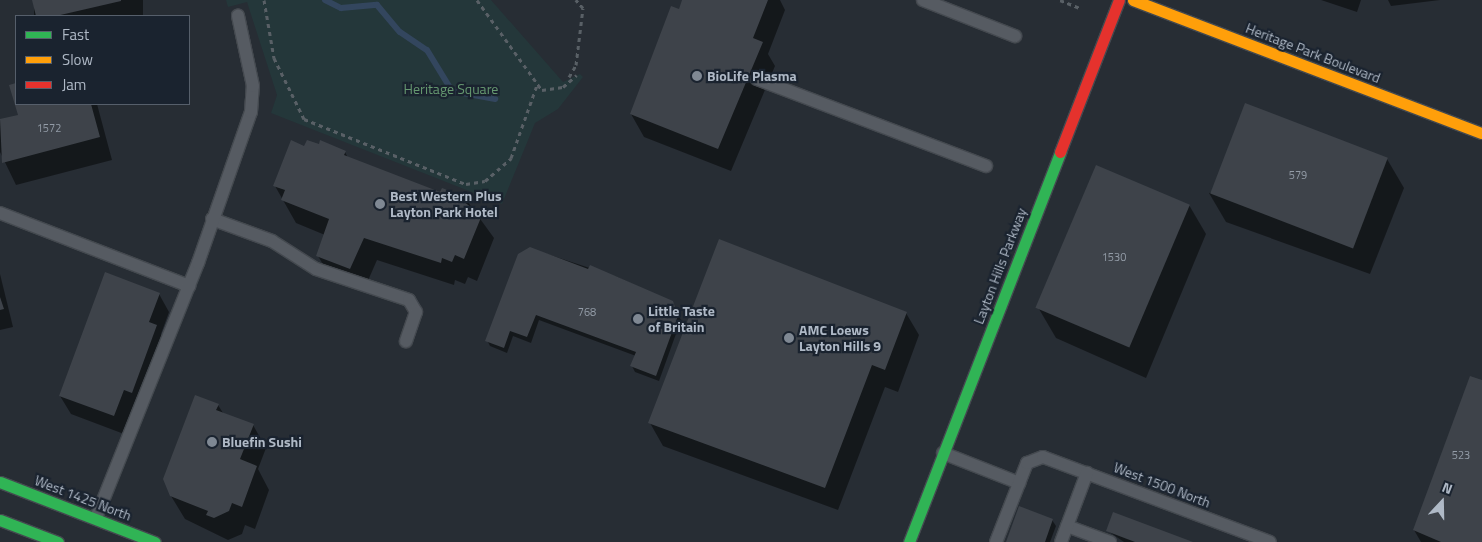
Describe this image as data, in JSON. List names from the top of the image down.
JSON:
{
  "streets": {
    "street": ["Heritage Park Boulevard", "Layton Hills Parkway", "West 1425 North"],
    "lane": ["West 1500 North"]
  },
  "parks": ["Heritage Square"],
  "places": [
    "BioLife Plasma",
    "Best Western Plus Layton Park Hotel",
    "Little Taste of Britain",
    "AMC Loews Layton Hills 9",
    "Bluefin Sushi"
  ],
  "house_numbers": [
    "1572",
    "579",
    "1530",
    "768",
    "523"
  ],
  "legend": ["Fast", "Slow", "Jam"],
  "north": "top"
}
